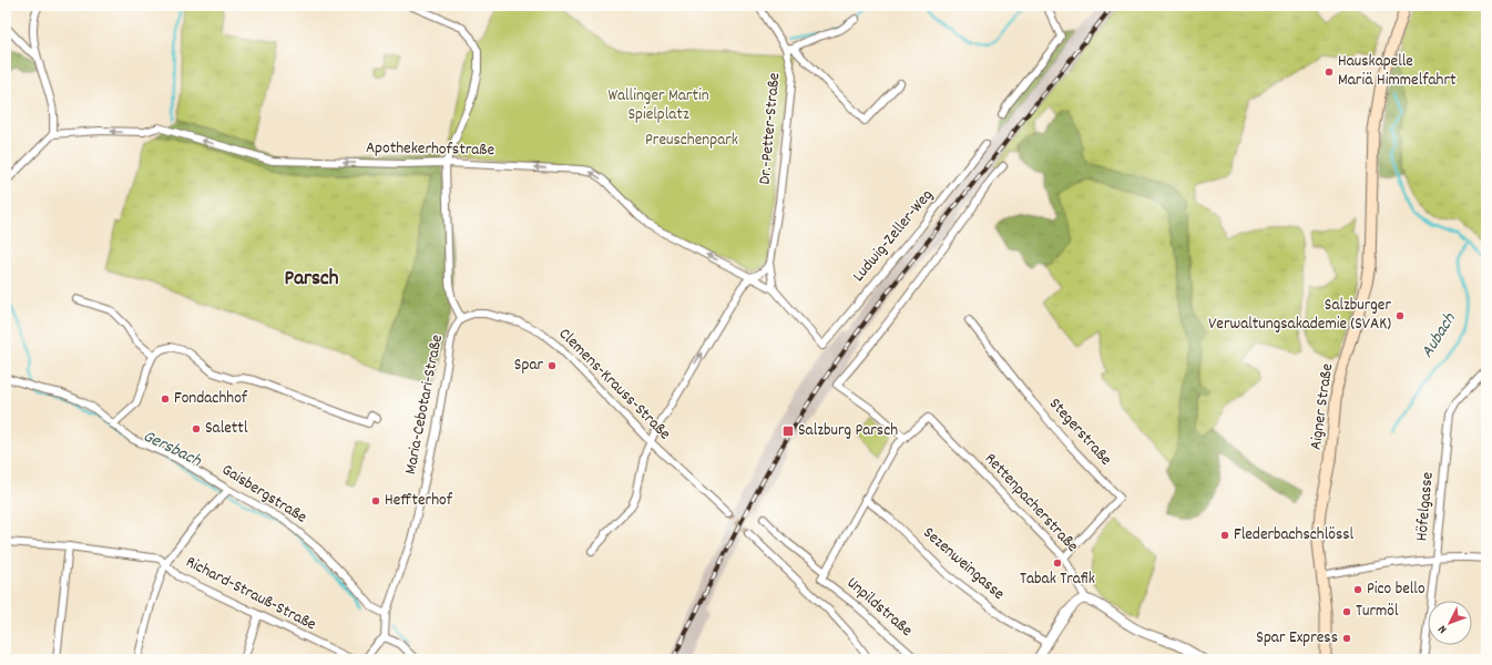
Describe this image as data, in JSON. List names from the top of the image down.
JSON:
{
  "streets": {
    "main road": ["Aigner Straße"],
    "street": [
      "Dr.-Petter-Straße",
      "Apothekerhofstraße",
      "Ludwig-Zeller-Weg",
      "Clemens-Krauss-Straße",
      "Maria-Cebotari-Straße",
      "Stegerstraße",
      "Gaisbergstraße",
      "Rettenpacherstraße",
      "Höfelgasse",
      "Sezenweingasse",
      "Richard-Strauß-Straße",
      "Unpildstraße"
    ]
  },
  "crossings": [
    ["Dr.-Petter-Straße", "Apothekerhofstraße"],
    ["Dr.-Petter-Straße", "Ludwig-Zeller-Weg"],
    ["Apothekerhofstraße", "Ludwig-Zeller-Weg"],
    ["Apothekerhofstraße", "Maria-Cebotari-Straße"],
    ["Clemens-Krauss-Straße", "Maria-Cebotari-Straße"],
    ["Maria-Cebotari-Straße", "Gaisbergstraße"],
    ["Stegerstraße", "Rettenpacherstraße"],
    ["Rettenpacherstraße", "Sezenweingasse"],
    ["Rettenpacherstraße", "Unpildstraße"]
  ],
  "one_way": ["Apothekerhofstraße"],
  "districts": ["Parsch"],
  "water": ["Aubach", "Gersbach"],
  "parks": ["Wallinger Martin Spielplatz", "Preuschenpark"],
  "places": {
    "other": [
      "Hauskapelle Mariä Himmelfahrt",
      "Salzburger Verwaltungsakademie (SVAK)",
      "Spar",
      "Fondachhof",
      "Salettl",
      "Heffterhof",
      "Flederbachschlössl",
      "Tabak Trafik",
      "Pico bello",
      "Turmöl",
      "Spar Express"
    ],
    "transit": ["Salzburg Parsch"]
  },
  "north": "bottom left"
}
